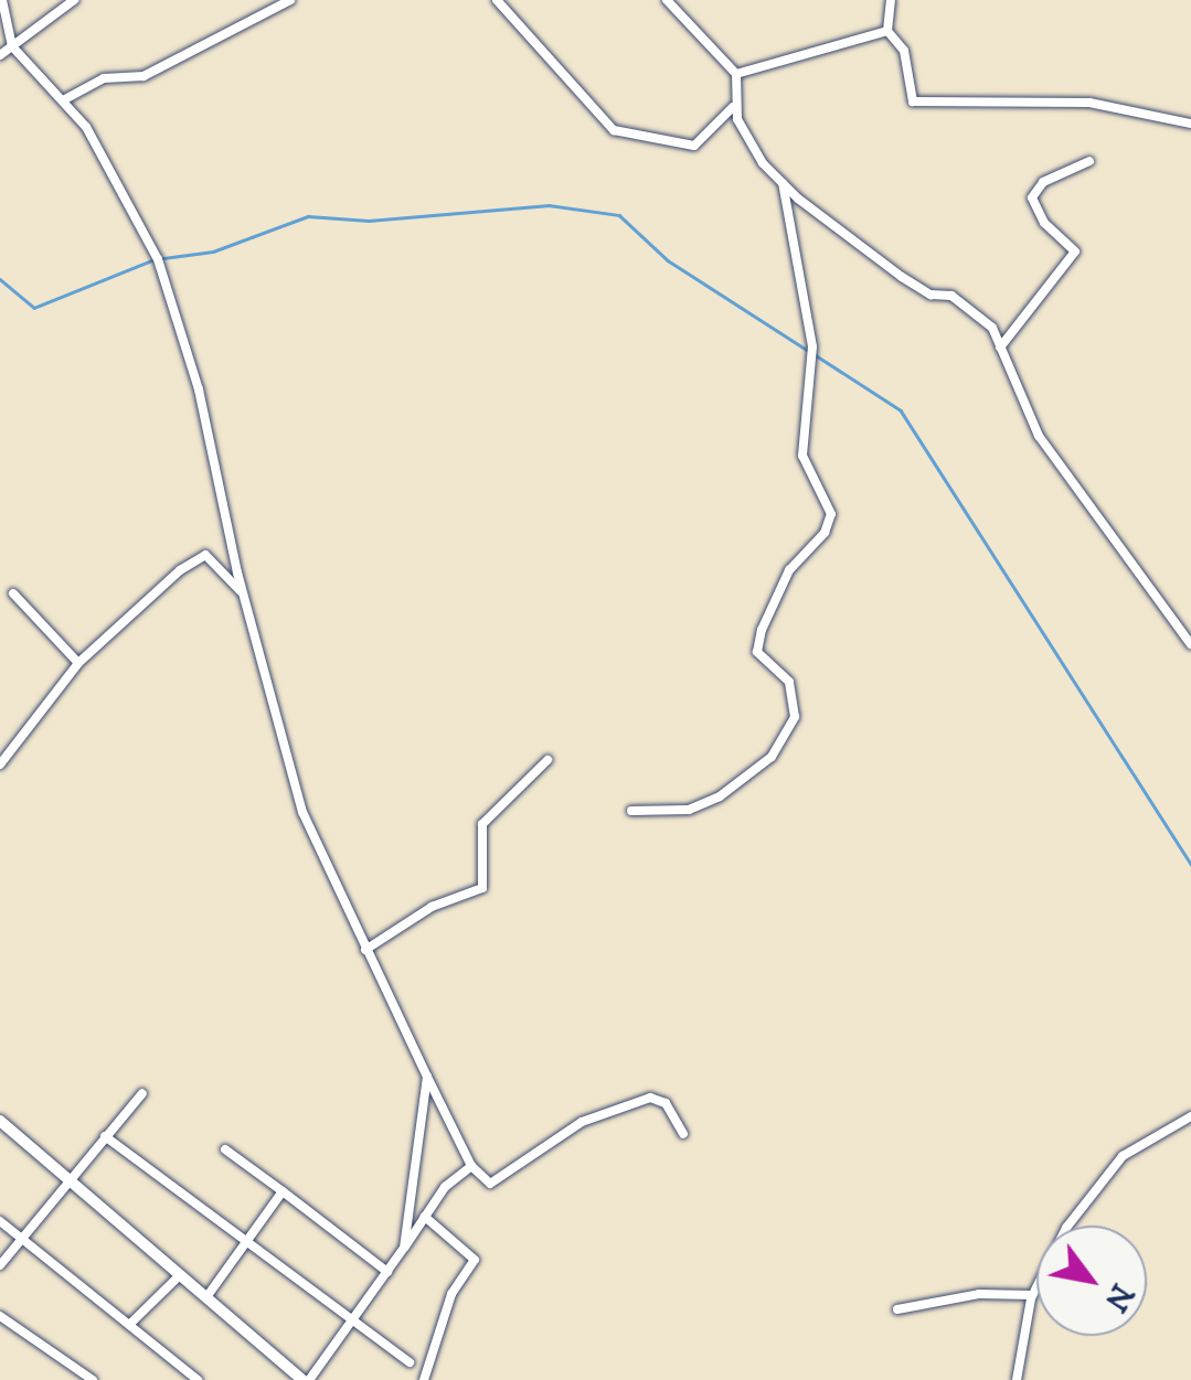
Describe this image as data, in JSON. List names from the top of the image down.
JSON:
{
  "north": "bottom right"
}
